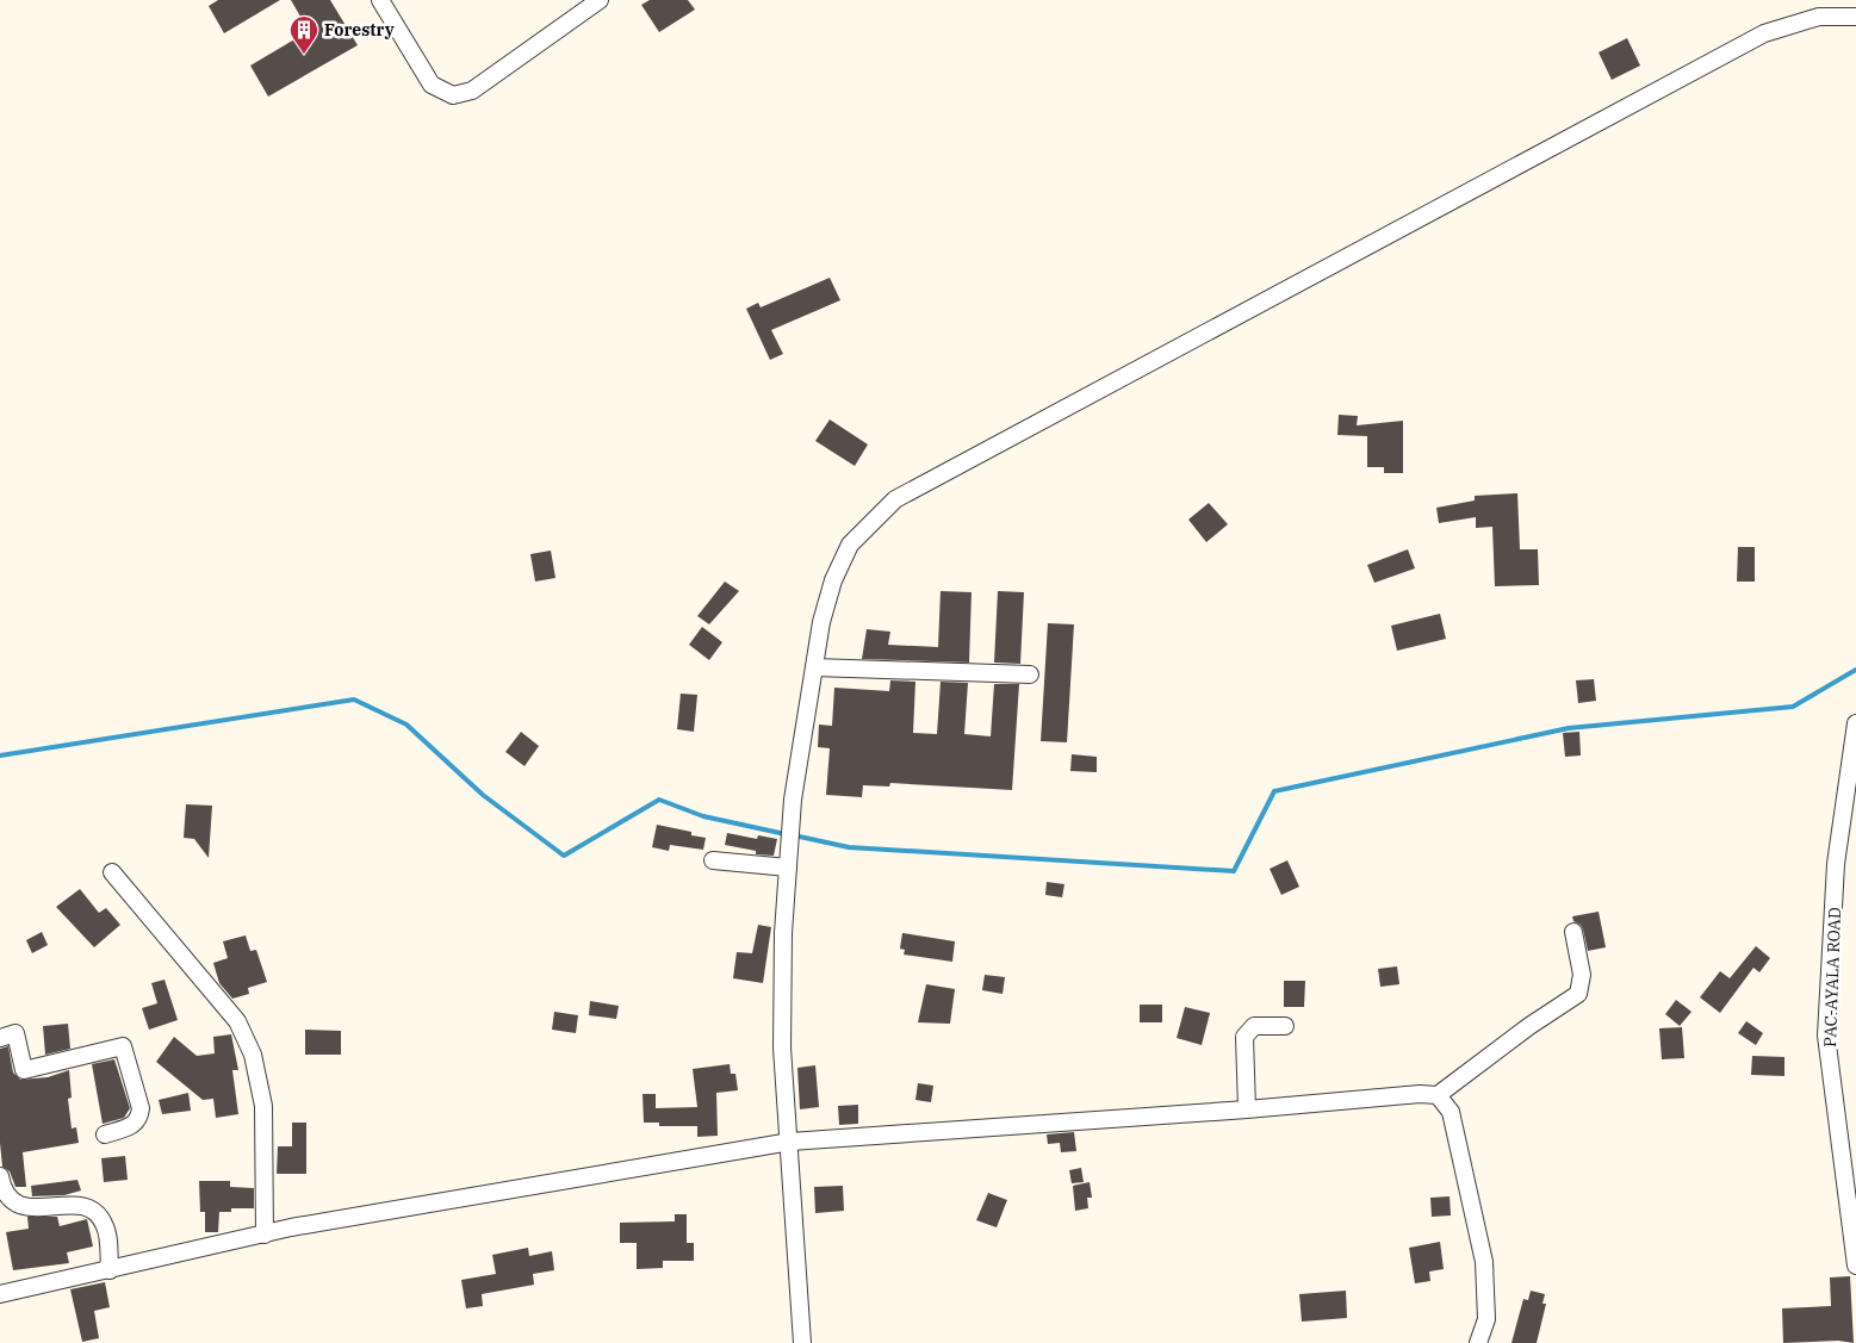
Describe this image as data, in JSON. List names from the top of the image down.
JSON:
{
  "streets": {
    "street": ["PAC-AYALA ROAD"]
  },
  "places": {
    "building": ["Forestry"]
  }
}
